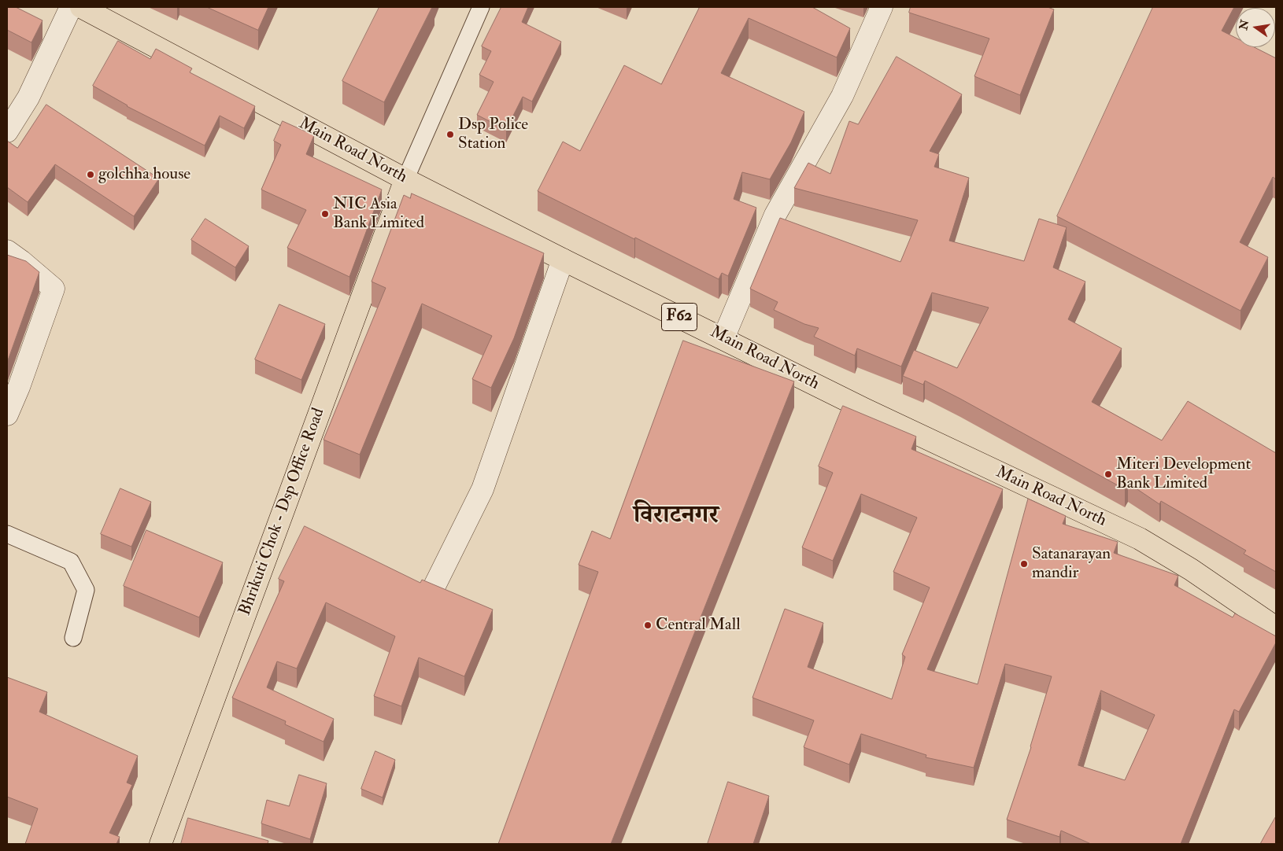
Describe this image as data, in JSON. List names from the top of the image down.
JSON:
{
  "streets": {
    "main road": ["Main Road North", "F62", "Bhrikuti Chok - Dsp Office Road"]
  },
  "crossings": [
    ["Main Road North", "Bhrikuti Chok - Dsp Office Road"]
  ],
  "districts": ["विराटनगर"],
  "places": [
    "Dsp Police Station",
    "golchha house",
    "NIC Asia Bank Limited",
    "Miteri Development Bank Limited",
    "Satanarayan mandir",
    "Central Mall"
  ],
  "north": "left"
}
